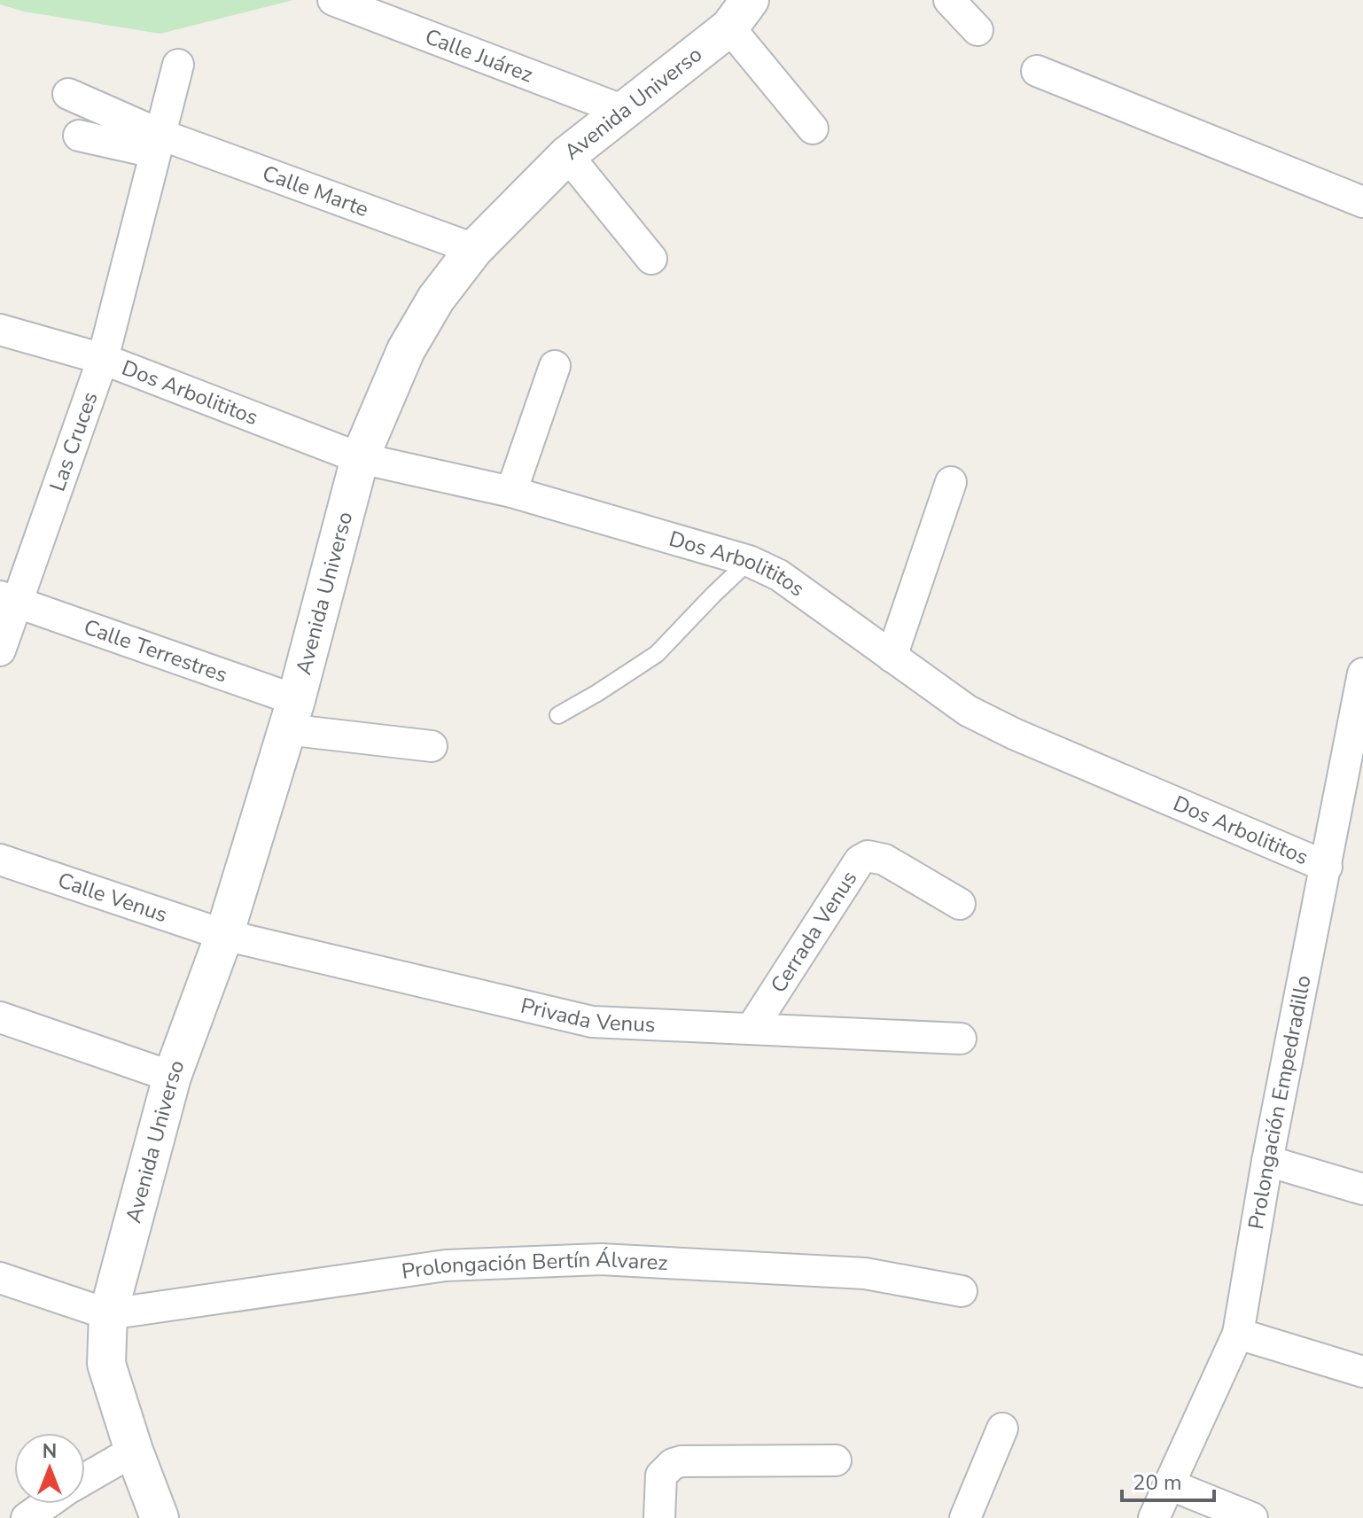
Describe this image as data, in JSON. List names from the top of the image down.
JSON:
{
  "streets": {
    "street": [
      "Calle Juárez",
      "Avenida Universo",
      "Calle Marte",
      "Dos Arbolititos",
      "Las Cruces",
      "Calle Terrestres",
      "Calle Venus",
      "Cerrada Venus",
      "Privada Venus",
      "Prolongación Empedradillo",
      "Prolongación Bertín Álvarez"
    ]
  },
  "crossings": [
    ["Calle Juárez", "Avenida Universo"],
    ["Avenida Universo", "Calle Marte"],
    ["Avenida Universo", "Dos Arbolititos"],
    ["Avenida Universo", "Calle Terrestres"],
    ["Avenida Universo", "Calle Venus"],
    ["Avenida Universo", "Privada Venus"],
    ["Avenida Universo", "Prolongación Bertín Álvarez"],
    ["Calle Marte", "Las Cruces"],
    ["Dos Arbolititos", "Las Cruces"],
    ["Dos Arbolititos", "Prolongación Empedradillo"],
    ["Las Cruces", "Calle Terrestres"],
    ["Calle Venus", "Privada Venus"],
    ["Cerrada Venus", "Privada Venus"]
  ],
  "scale_bar": "20 m",
  "north": "top"
}
